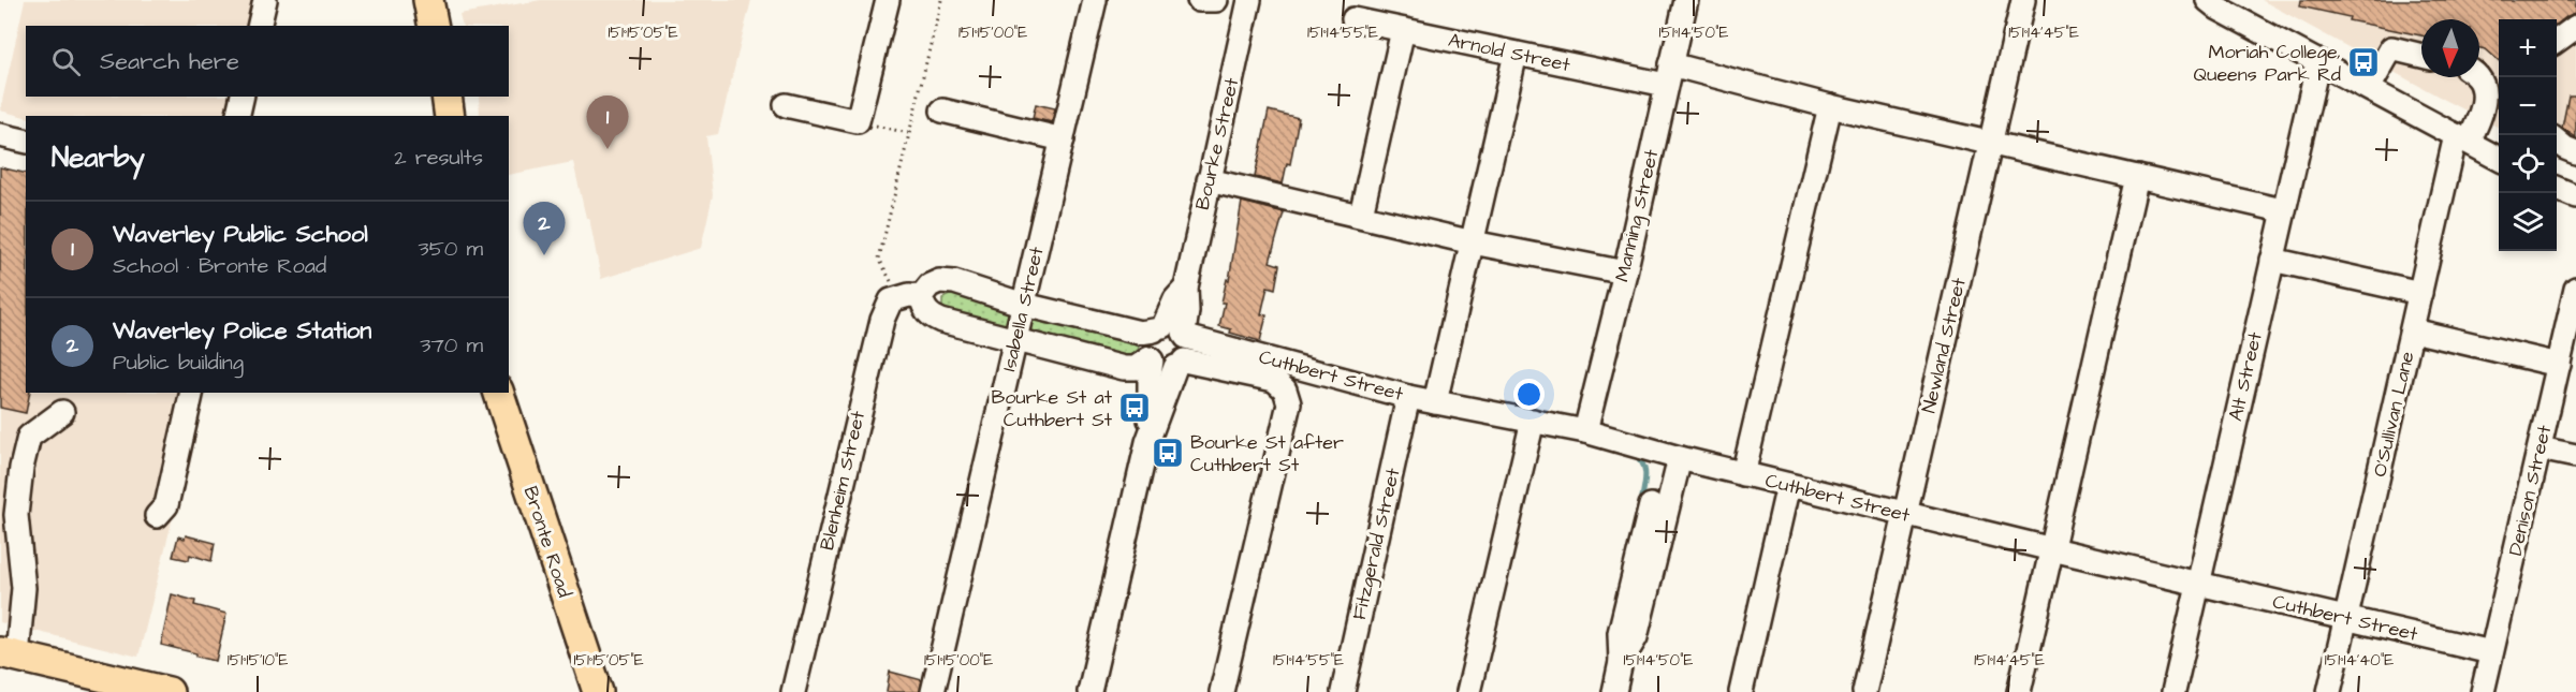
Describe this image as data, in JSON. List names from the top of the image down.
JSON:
{
  "streets": {
    "main road": ["Bronte Road"],
    "street": [
      "Arnold Street",
      "Bourke Street",
      "Manning Street",
      "Isabella Street",
      "Newland Street",
      "Cuthbert Street",
      "Alt Street",
      "O'Sullivan Lane",
      "Blenheim Street",
      "Denison Street",
      "Fitzgerald Street"
    ]
  },
  "crossings": [
    ["Arnold Street", "Manning Street"],
    ["Arnold Street", "Newland Street"],
    ["Arnold Street", "Alt Street"],
    ["Bourke Street", "Cuthbert Street"],
    ["Manning Street", "Cuthbert Street"],
    ["Isabella Street", "Cuthbert Street"],
    ["Newland Street", "Cuthbert Street"],
    ["Cuthbert Street", "Alt Street"],
    ["Cuthbert Street", "O'Sullivan Lane"],
    ["Cuthbert Street", "Blenheim Street"],
    ["Cuthbert Street", "Denison Street"],
    ["Cuthbert Street", "Fitzgerald Street"]
  ],
  "places": {
    "bus stop": ["Moriah College, Queens Park Rd", "Bourke St at Cuthbert St", "Bourke St after Cuthbert St"]
  },
  "north": "bottom",
  "page": {
    "map_buttons": ["+", "−"],
    "search": "Search here",
    "pins": ["1", "2"],
    "heading": ["Nearby", "2 results"],
    "list": [
      {
        "mark": "1",
        "name": "Waverley Public School",
        "note": "School · Bronte Road",
        "value": "350 m"
      },
      {
        "mark": "2",
        "name": "Waverley Police Station",
        "note": "Public building",
        "value": "370 m"
      }
    ]
  },
  "coordinates": [
    "151°15'05\"E",
    "151°15'00\"E",
    "151°14'55\"E",
    "151°14'50\"E",
    "151°14'45\"E",
    "151°15'10\"E",
    "151°14'40\"E"
  ]
}
